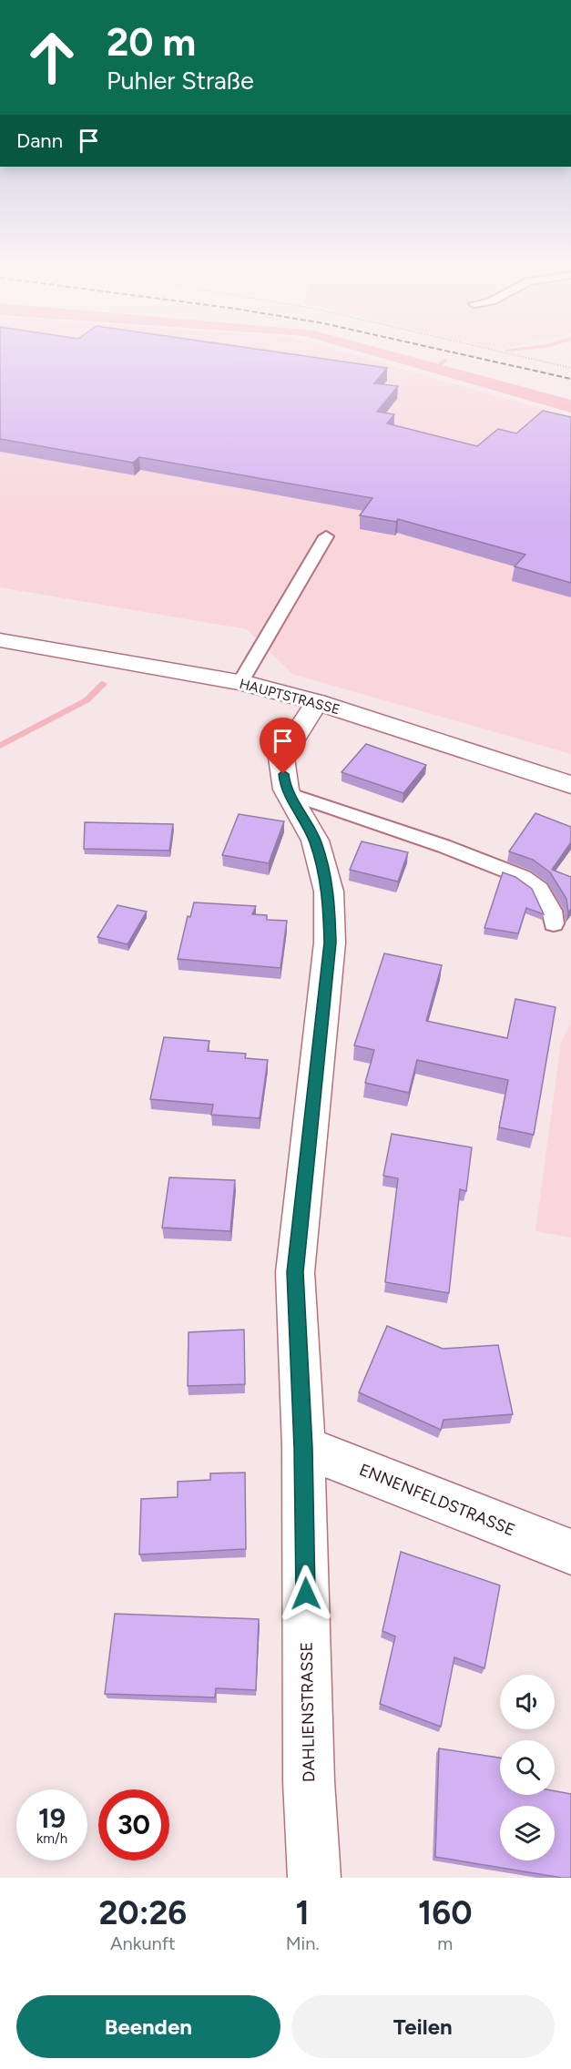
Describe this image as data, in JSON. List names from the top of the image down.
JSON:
{
  "streets": {
    "street": ["HAUPTSTRASSE", "ENNENFELDSTRASSE", "DAHLIENSTRASSE"]
  },
  "crossings": [
    ["HAUPTSTRASSE", "DAHLIENSTRASSE"],
    ["ENNENFELDSTRASSE", "DAHLIENSTRASSE"]
  ],
  "page": {
    "turn": ["20 m", "Puhler Straße"],
    "then": "Dann",
    "speed": "19 km/h",
    "limit": "30",
    "eta": [
      "20:26",
      "Ankunft",
      "1",
      "Min.",
      "160",
      "m"
    ],
    "buttons": ["Beenden", "Teilen"]
  }
}
